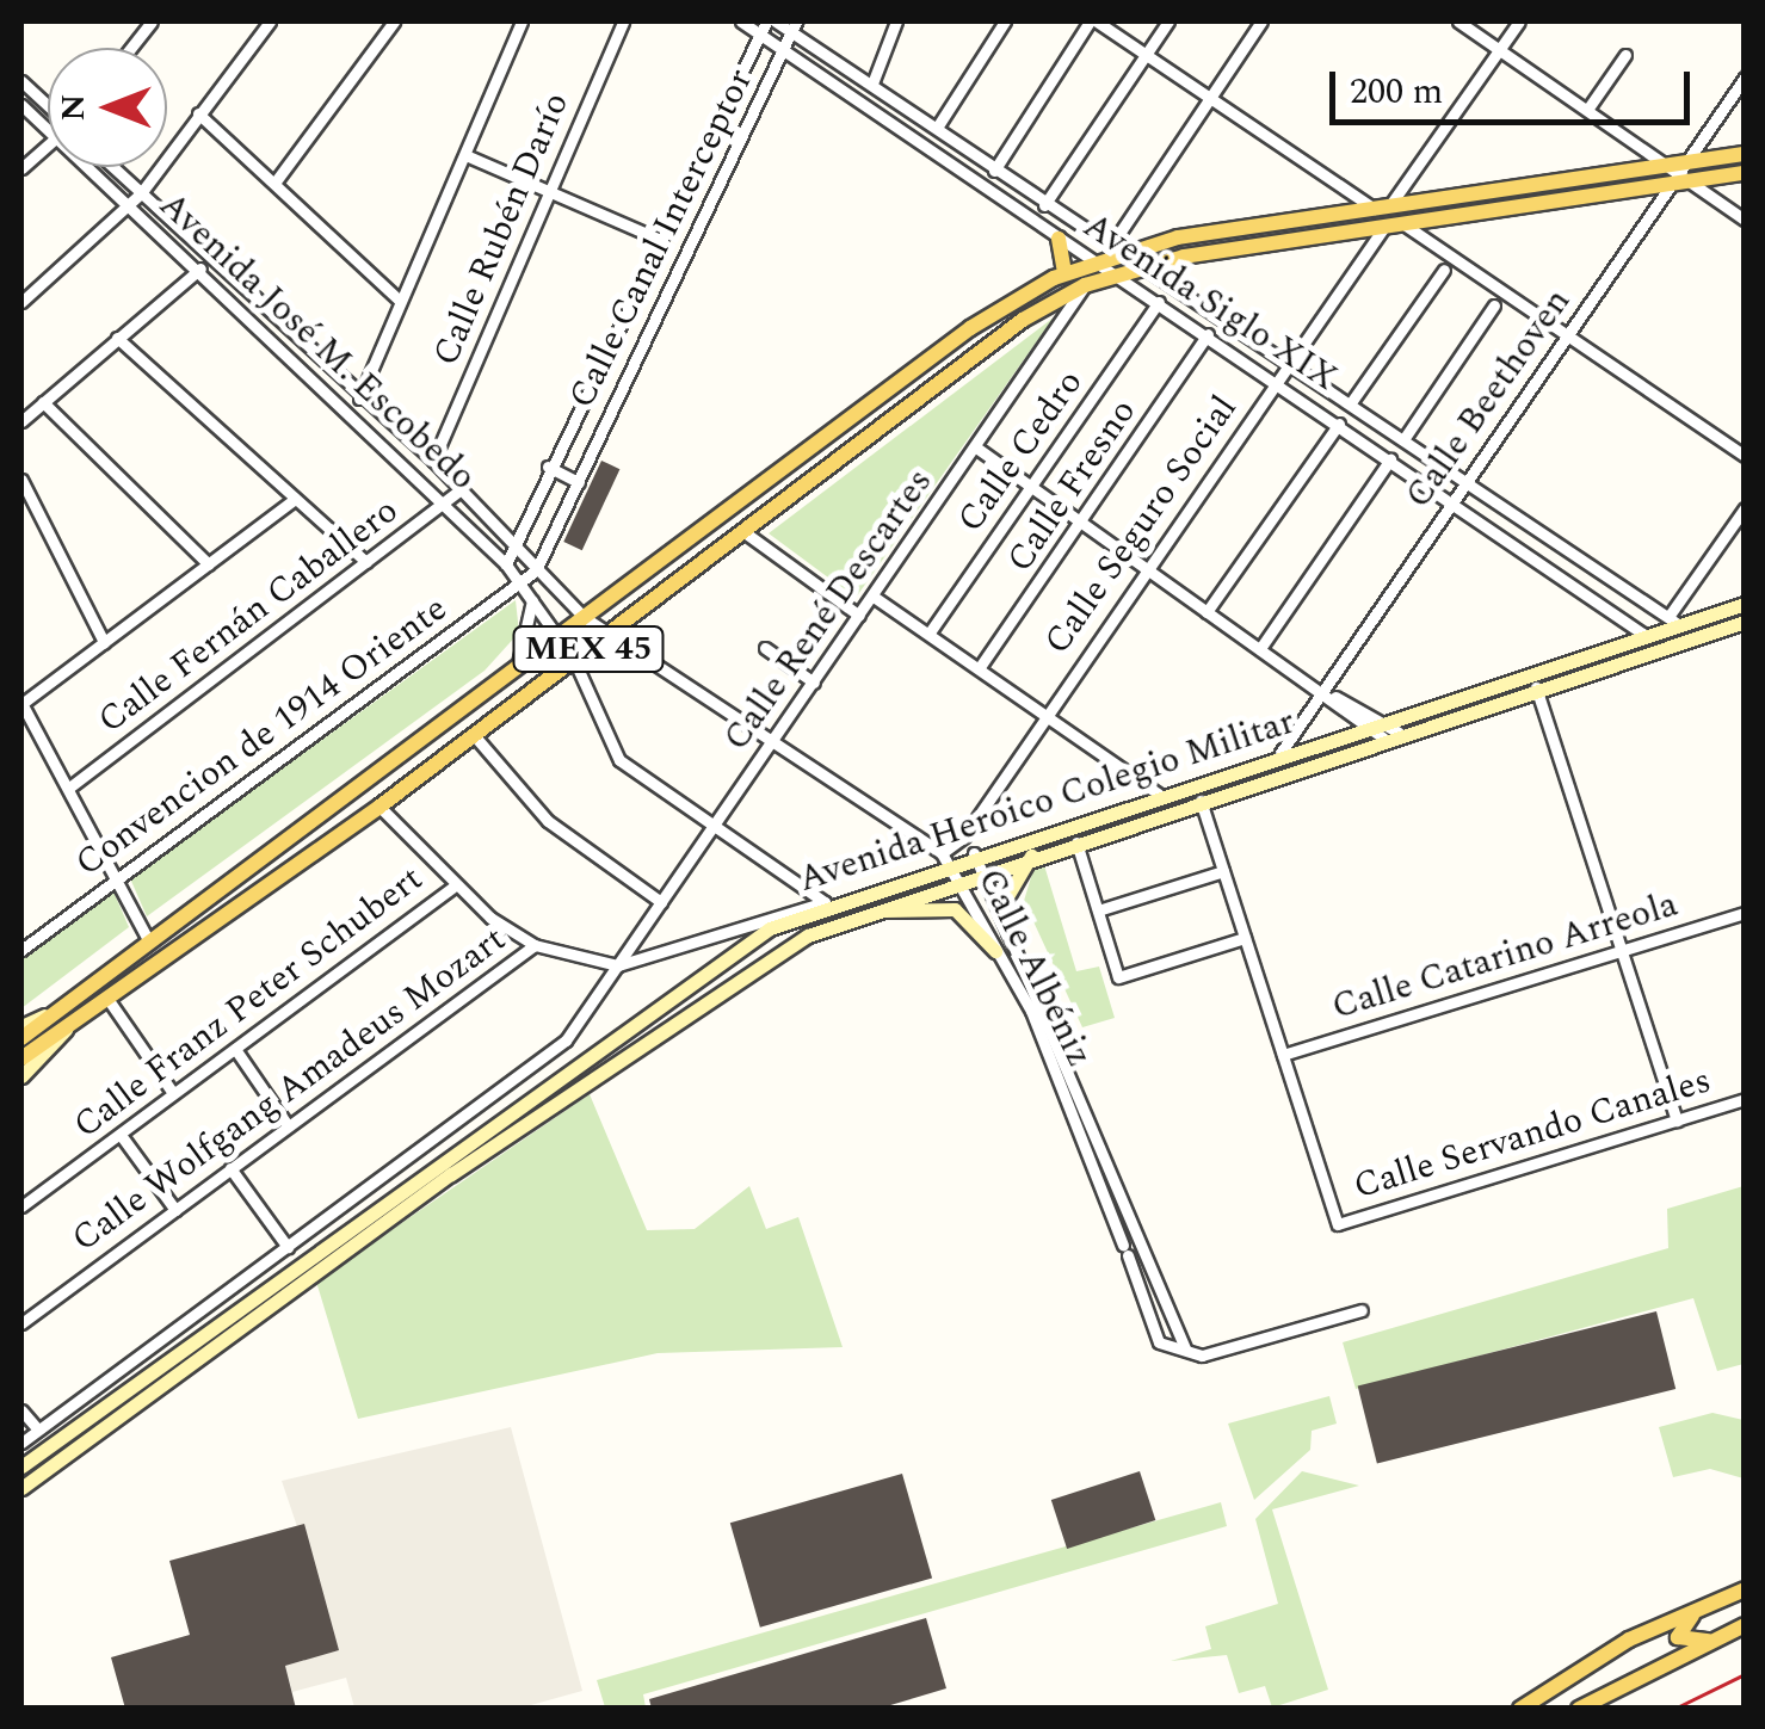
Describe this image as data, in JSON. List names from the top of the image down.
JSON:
{
  "streets": {
    "main road": ["MEX 45"],
    "street": [
      "Calle Rubén Darío",
      "Calle Canal Interceptor",
      "Avenida Siglo XIX",
      "Avenida José M. Escobedo",
      "Calle Beethoven",
      "Calle Cedro",
      "Calle Fresno",
      "Calle Seguro Social",
      "Calle René Descartes",
      "Calle Fernán Caballero",
      "Convencion de 1914 Oriente",
      "Avenida Heroico Colegio Militar",
      "Calle Catarino Arreola",
      "Calle Albéniz",
      "Calle Franz Peter Schubert",
      "Calle Wolfgang Amadeus Mozart",
      "Calle Servando Canales"
    ]
  },
  "crossings": [
    ["Calle Rubén Darío", "Avenida José M. Escobedo"],
    ["Calle Canal Interceptor", "Avenida Siglo XIX"],
    ["Calle Canal Interceptor", "Avenida José M. Escobedo"],
    ["Calle Canal Interceptor", "Convencion de 1914 Oriente"],
    ["Avenida Siglo XIX", "Calle Beethoven"],
    ["Avenida Siglo XIX", "Calle Cedro"],
    ["Avenida Siglo XIX", "Calle Fresno"],
    ["Avenida Siglo XIX", "Calle Seguro Social"],
    ["Avenida Siglo XIX", "MEX 45"],
    ["Avenida Siglo XIX", "Avenida Heroico Colegio Militar"],
    ["Avenida José M. Escobedo", "Calle René Descartes"],
    ["Avenida José M. Escobedo", "Calle Fernán Caballero"],
    ["Avenida José M. Escobedo", "MEX 45"],
    ["Avenida José M. Escobedo", "Convencion de 1914 Oriente"],
    ["Avenida José M. Escobedo", "Avenida Heroico Colegio Militar"],
    ["Avenida José M. Escobedo", "Calle Albéniz"],
    ["Calle Beethoven", "MEX 45"],
    ["Calle Beethoven", "Avenida Heroico Colegio Militar"],
    ["Calle Seguro Social", "MEX 45"],
    ["Calle Seguro Social", "Avenida Heroico Colegio Militar"],
    ["Calle Seguro Social", "Calle Albéniz"],
    ["Calle René Descartes", "MEX 45"],
    ["Calle René Descartes", "Calle Albéniz"],
    ["MEX 45", "Calle Albéniz"],
    ["Avenida Heroico Colegio Militar", "Calle Albéniz"],
    ["Calle Catarino Arreola", "Calle Servando Canales"]
  ],
  "scale_bar": "200 m",
  "north": "left"
}
